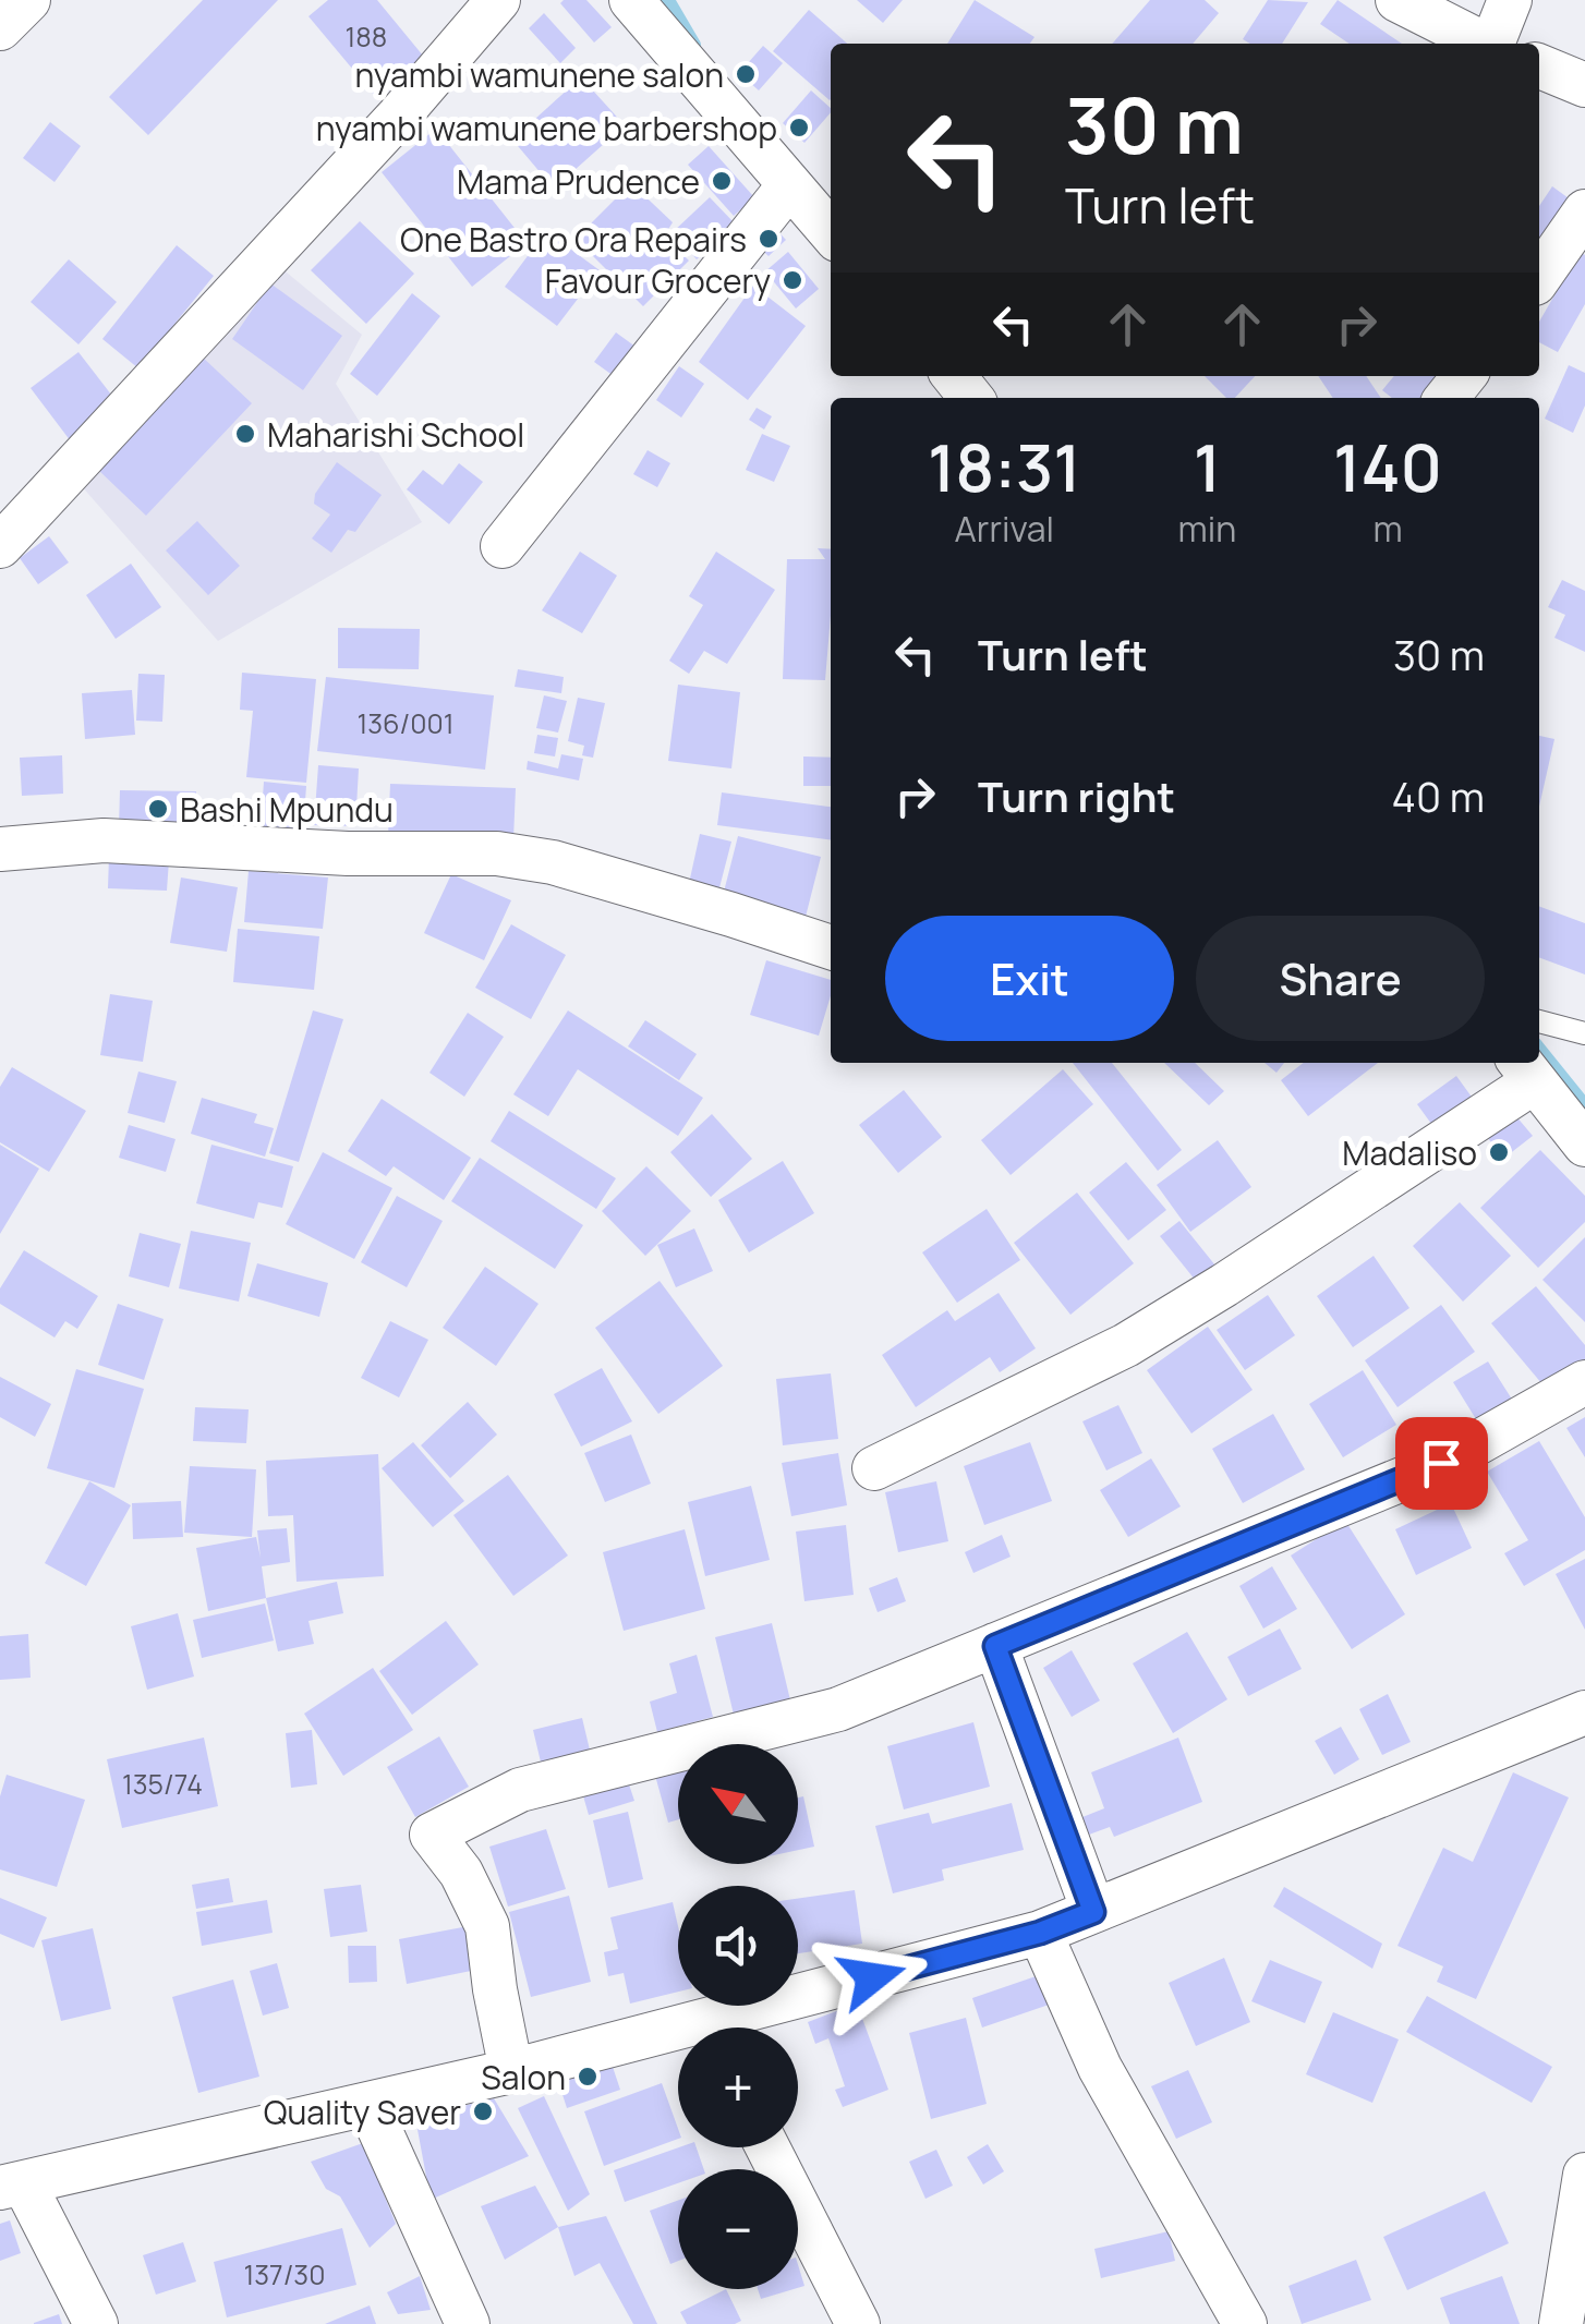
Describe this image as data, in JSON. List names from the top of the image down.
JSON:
{
  "places": [
    "nyambi wamunene salon",
    "nyambi wamunene barbershop",
    "Mama Prudence",
    "One Bastro Ora Repairs",
    "Favour Grocery",
    "Maharishi School",
    "Bashi Mpundu",
    "Madaliso",
    "Salon",
    "Quality Saver"
  ],
  "house_numbers": [
    "188",
    "136/001",
    "135/74",
    "137/30"
  ],
  "north": "top left",
  "page": {
    "turn": ["30 m", "Turn left"],
    "eta": [
      "18:31",
      "Arrival",
      "1",
      "min",
      "140",
      "m"
    ],
    "list": [
      {
        "name": "Turn left",
        "value": "30 m"
      },
      {
        "name": "Turn right",
        "value": "40 m"
      }
    ],
    "buttons": ["Exit", "Share"],
    "map_buttons": ["+", "−"]
  }
}
